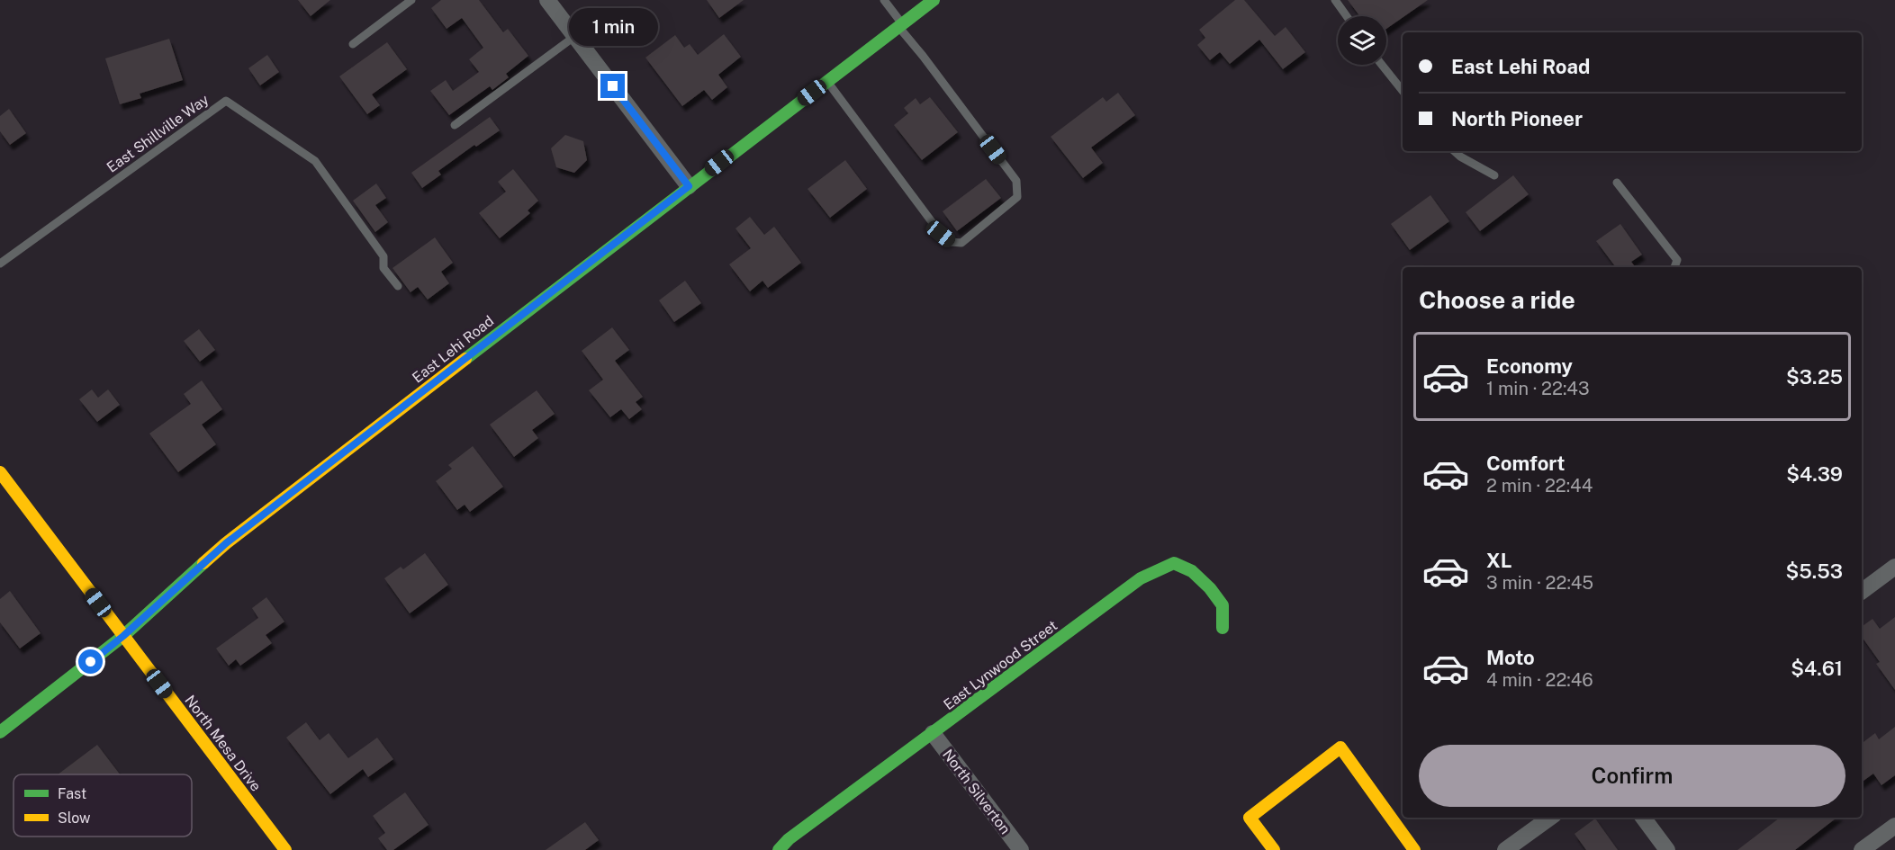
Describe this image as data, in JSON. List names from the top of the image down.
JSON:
{
  "streets": {
    "street": [
      "East Lehi Road",
      "East Lynwood Street",
      "North Mesa Drive",
      "North Silverton"
    ],
    "lane": ["East Shillville Way"]
  },
  "crossings": [
    ["East Lehi Road", "North Mesa Drive"],
    ["East Lynwood Street", "North Silverton"]
  ],
  "legend": ["Fast", "Slow"],
  "page": {
    "bubble": "1 min",
    "banner": ["East Lehi Road", "North Pioneer"],
    "heading": "Choose a ride",
    "list": [
      {
        "name": "Economy",
        "note": "1 min · 22:43",
        "value": "$3.25"
      },
      {
        "name": "Comfort",
        "note": "2 min · 22:44",
        "value": "$4.39"
      },
      {
        "name": "XL",
        "note": "3 min · 22:45",
        "value": "$5.53"
      },
      {
        "name": "Moto",
        "note": "4 min · 22:46",
        "value": "$4.61"
      }
    ],
    "buttons": "Confirm"
  }
}
